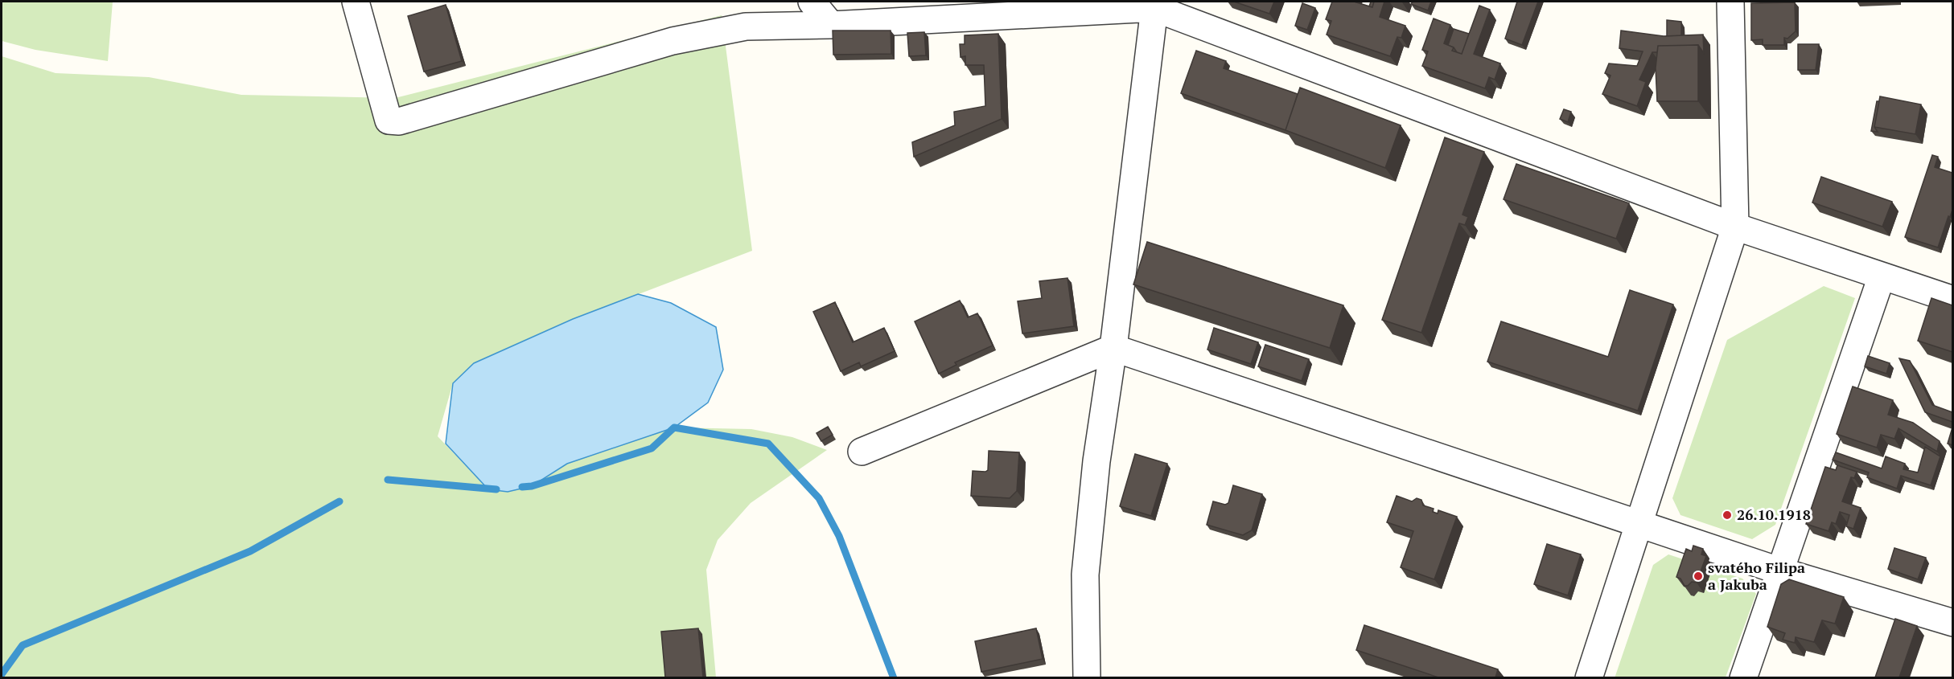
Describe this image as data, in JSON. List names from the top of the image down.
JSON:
{
  "places": ["26.10.1918", "svatého Filipa a Jakuba"]
}
